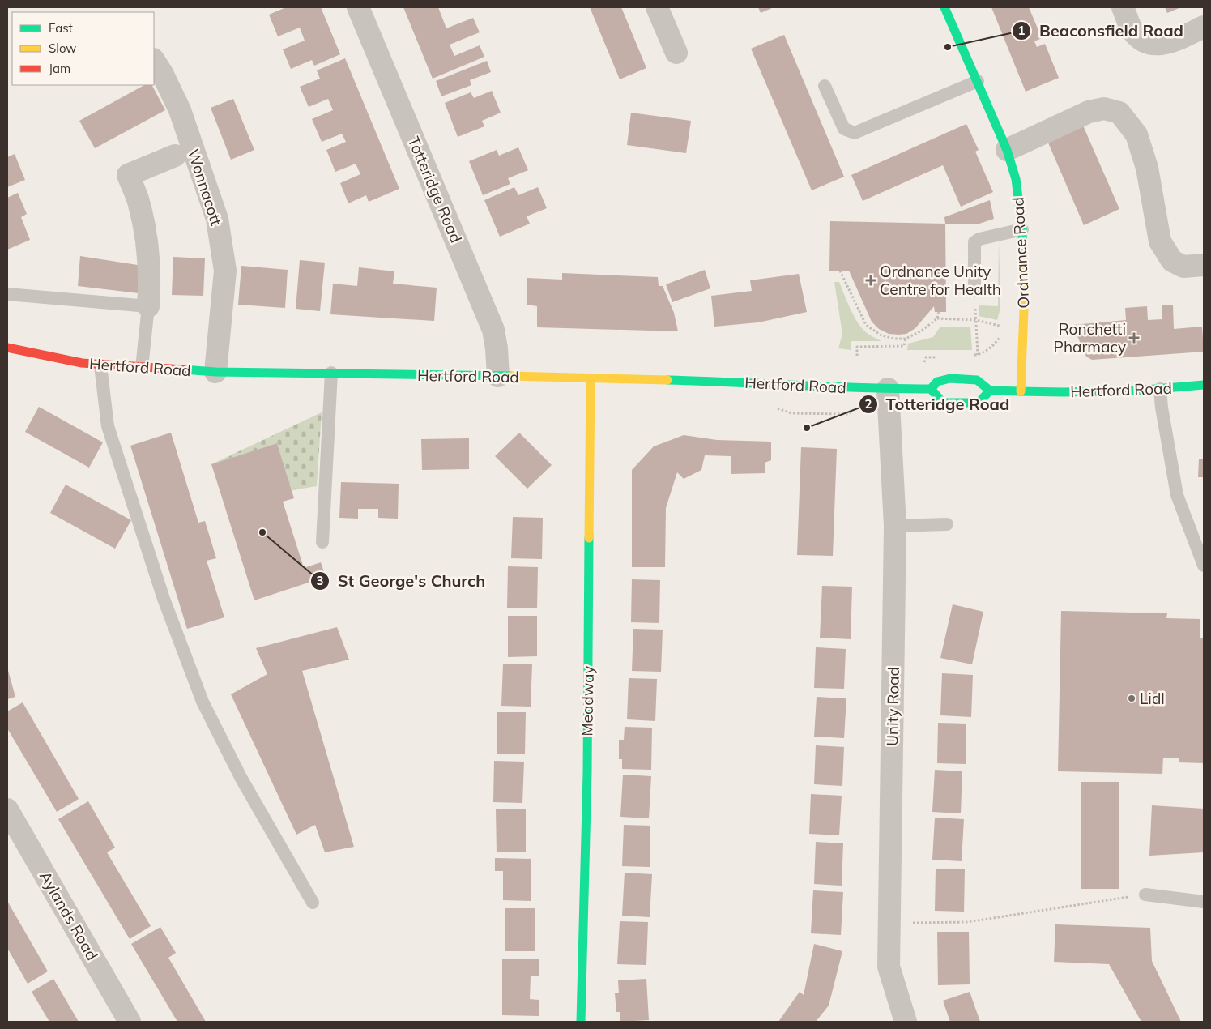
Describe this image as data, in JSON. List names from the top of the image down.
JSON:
{
  "streets": {
    "main road": ["Ordnance Road", "Hertford Road", "Meadway"],
    "street": [
      "Wonnacott",
      "Totteridge Road",
      "Unity Road",
      "Aylands Road"
    ]
  },
  "crossings": [
    ["Wonnacott", "Hertford Road"],
    ["Totteridge Road", "Hertford Road"],
    ["Ordnance Road", "Hertford Road"],
    ["Hertford Road", "Meadway"],
    ["Hertford Road", "Unity Road"]
  ],
  "places": {
    "other": [
      "Beaconsfield Road",
      "Totteridge Road",
      "St George's Church",
      "Lidl"
    ],
    "health": ["Ordnance Unity Centre for Health", "Ronchetti Pharmacy"]
  },
  "legend": ["Fast", "Slow", "Jam"]
}
